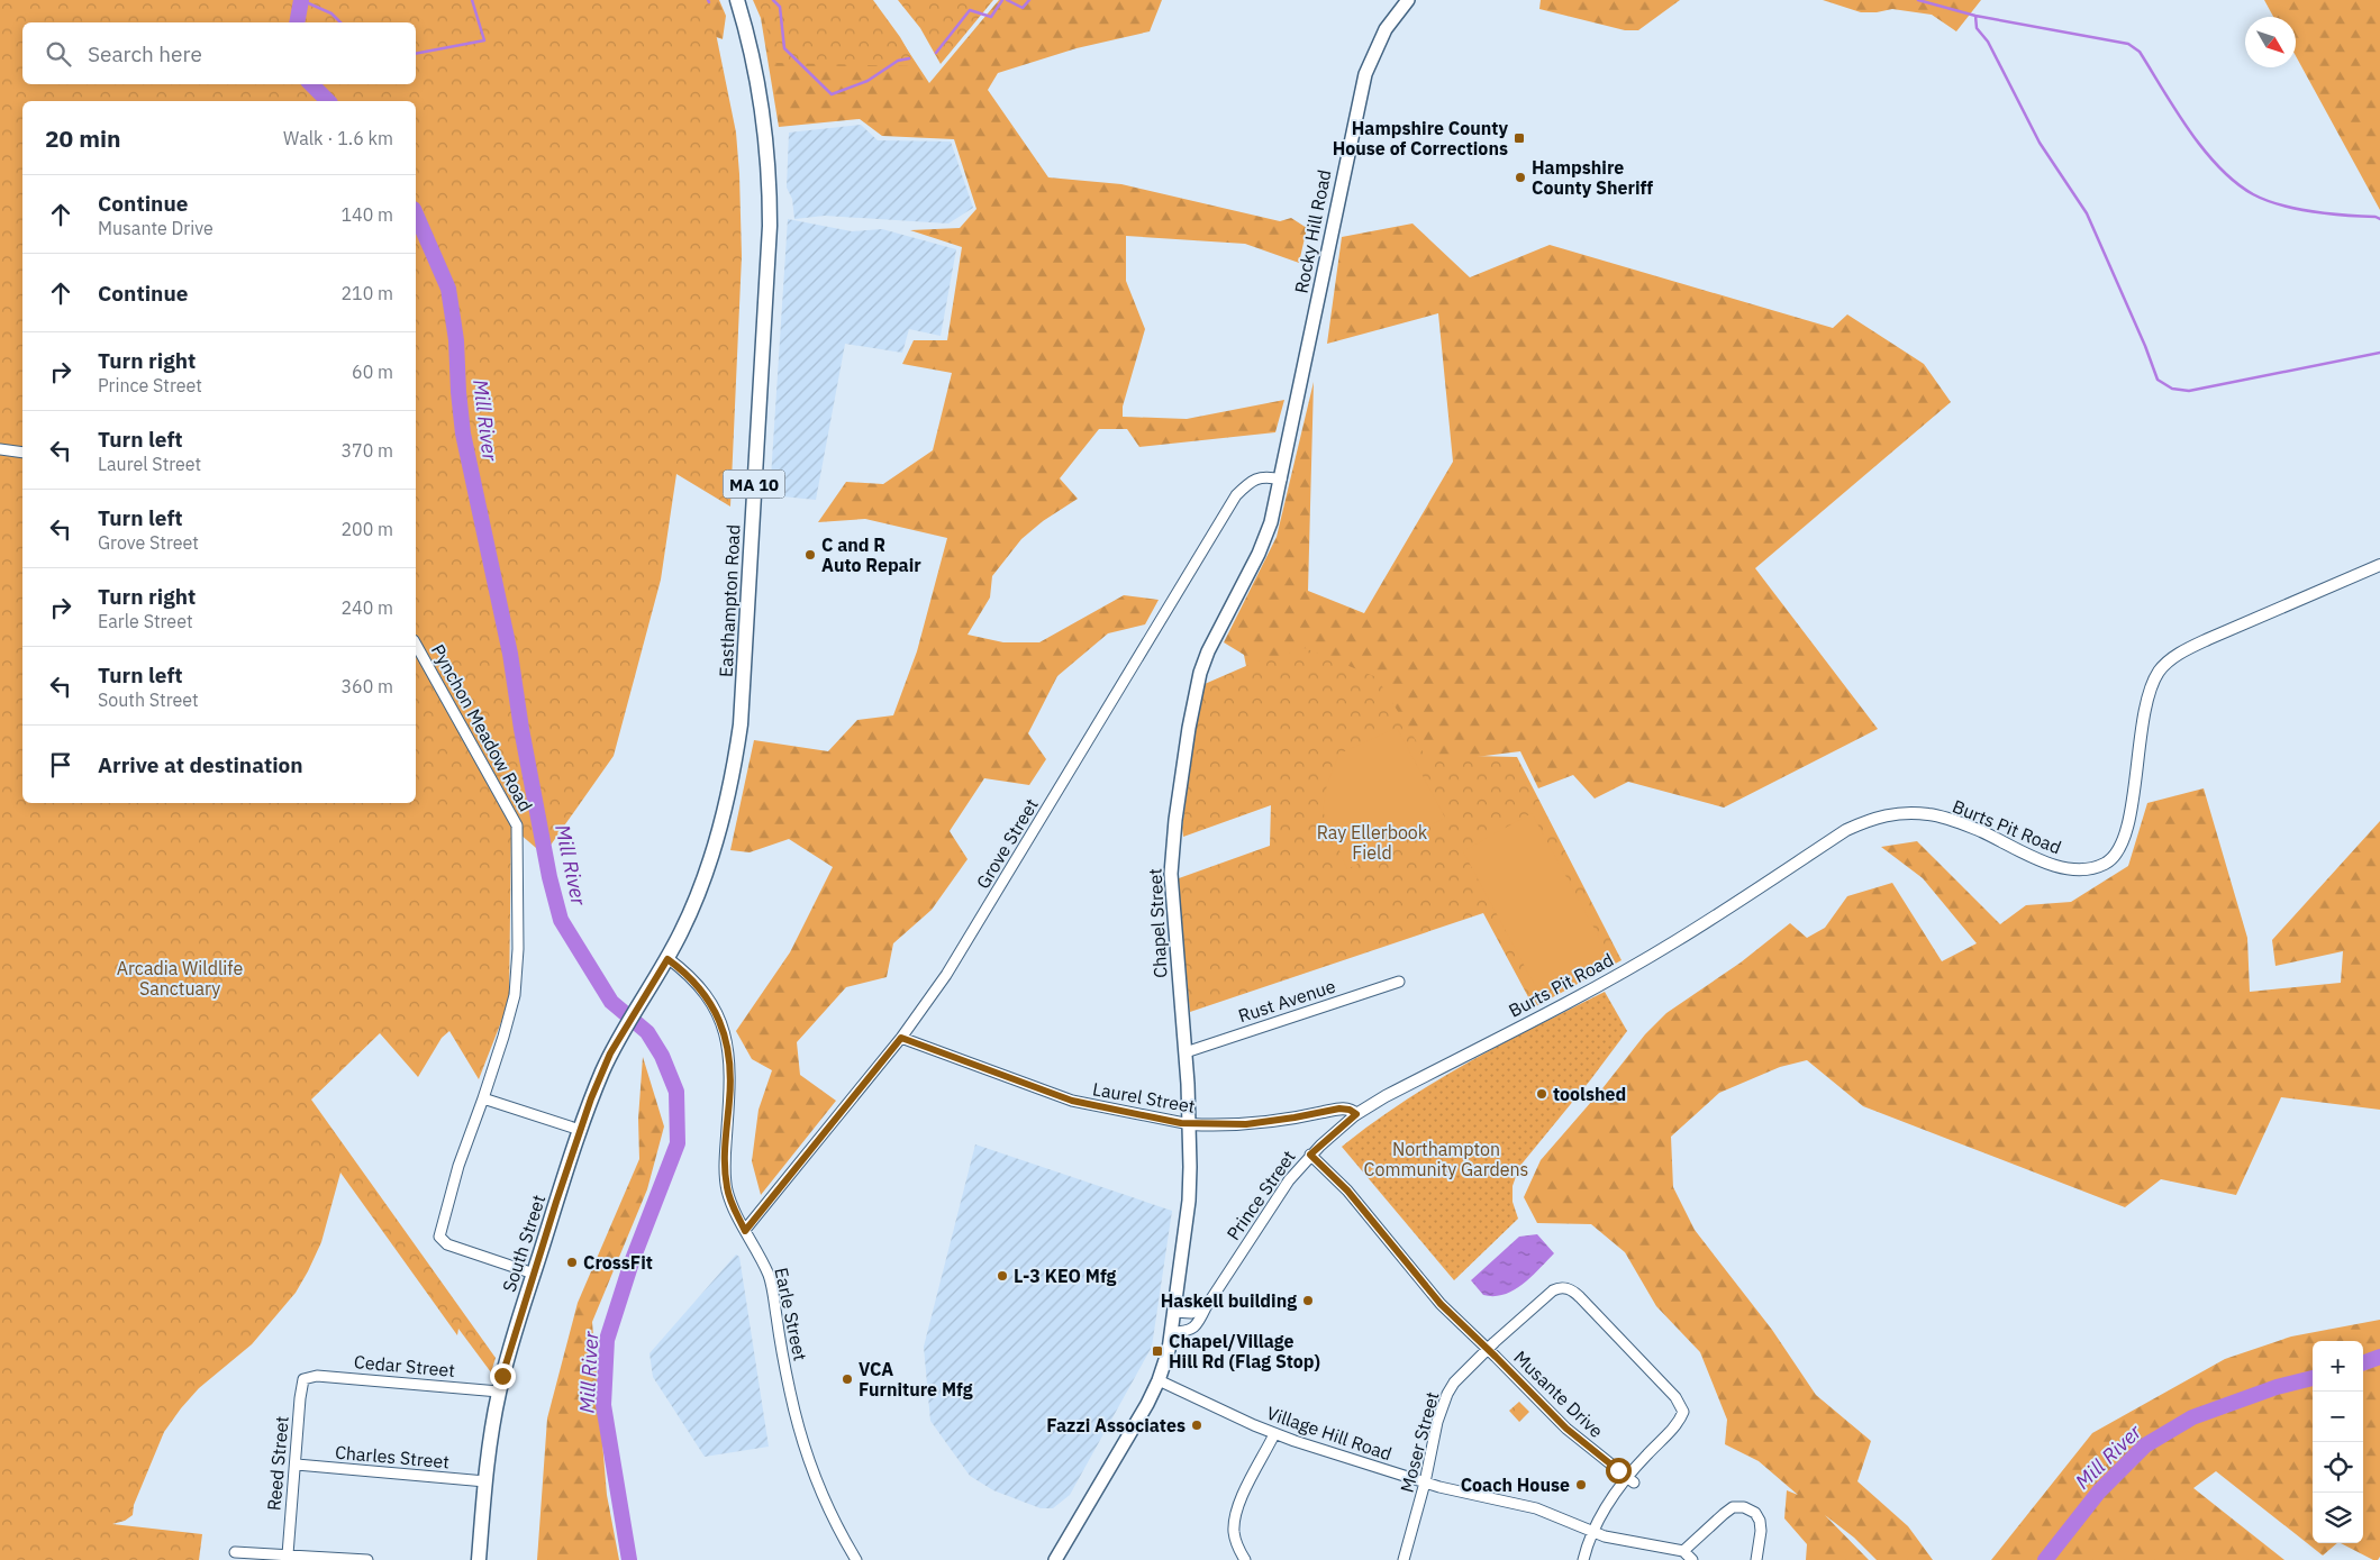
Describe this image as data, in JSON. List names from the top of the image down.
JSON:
{
  "streets": {
    "main road": [
      "Rocky Hill Road",
      "MA 10",
      "Easthampton Road",
      "Chapel Street",
      "South Street"
    ],
    "street": [
      "Pynchon Meadow Road",
      "Burts Pit Road",
      "Grove Street",
      "Rust Avenue",
      "Laurel Street",
      "Prince Street",
      "Earle Street",
      "Cedar Street",
      "Musante Drive",
      "Village Hill Road",
      "Moser Street",
      "Charles Street",
      "Reed Street"
    ]
  },
  "crossings": [
    ["Rocky Hill Road", "Grove Street"],
    ["Rocky Hill Road", "Chapel Street"],
    ["Easthampton Road", "South Street"],
    ["Easthampton Road", "Earle Street"],
    ["Pynchon Meadow Road", "South Street"],
    ["Burts Pit Road", "Laurel Street"],
    ["Burts Pit Road", "Prince Street"],
    ["Grove Street", "Chapel Street"],
    ["Grove Street", "Laurel Street"],
    ["Grove Street", "Earle Street"],
    ["Chapel Street", "Rust Avenue"],
    ["Chapel Street", "Laurel Street"],
    ["Chapel Street", "Prince Street"],
    ["Chapel Street", "Village Hill Road"],
    ["Laurel Street", "Prince Street"],
    ["Prince Street", "Musante Drive"],
    ["South Street", "Earle Street"],
    ["South Street", "Cedar Street"],
    ["South Street", "Charles Street"],
    ["Cedar Street", "Reed Street"],
    ["Musante Drive", "Moser Street"],
    ["Village Hill Road", "Moser Street"],
    ["Charles Street", "Reed Street"]
  ],
  "water": ["Mill River"],
  "parks": ["Ray Ellerbook Field", "Arcadia Wildlife Sanctuary", "Northampton Community Gardens"],
  "places": {
    "transit": ["Hampshire County House of Corrections", "Chapel/Village Hill Rd (Flag Stop)"],
    "other": [
      "Hampshire County Sheriff",
      "C and R Auto Repair",
      "toolshed",
      "CrossFit",
      "L-3 KEO Mfg",
      "Haskell building",
      "VCA Furniture Mfg",
      "Fazzi Associates",
      "Coach House"
    ]
  },
  "north": "bottom right",
  "page": {
    "search": "Search here",
    "heading": ["20 min", "Walk · 1.6 km"],
    "list": [
      ["Continue", "Musante Drive", "140 m"],
      ["Continue", "210 m"],
      ["Turn right", "Prince Street", "60 m"],
      ["Turn left", "Laurel Street", "370 m"],
      ["Turn left", "Grove Street", "200 m"],
      ["Turn right", "Earle Street", "240 m"],
      ["Turn left", "South Street", "360 m"],
      "Arrive at destination"
    ],
    "map_buttons": ["+", "−"]
  }
}
